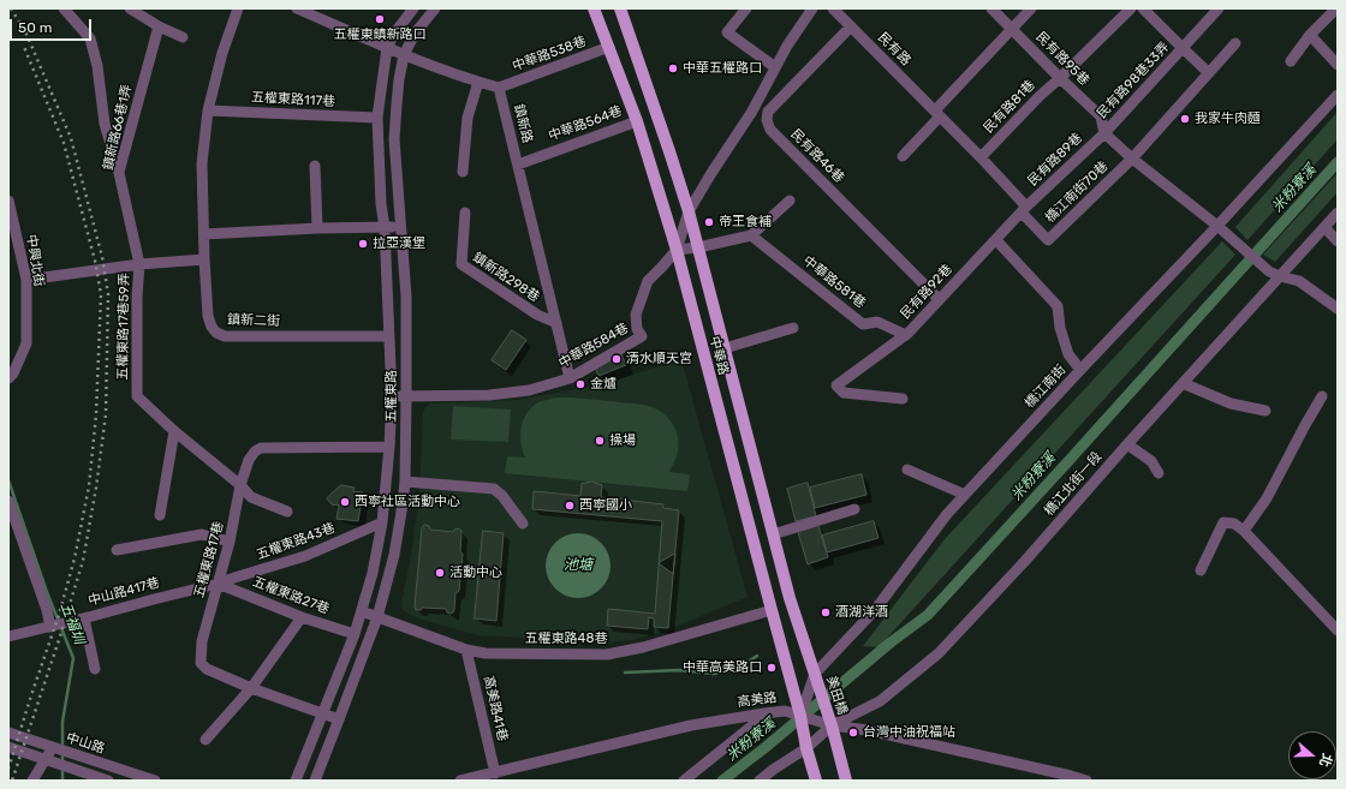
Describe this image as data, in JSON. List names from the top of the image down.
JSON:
{
  "streets": {
    "main road": ["中華路", "美田橋"],
    "street": [
      "民有路",
      "中華路538巷",
      "民有路95巷",
      "民有路98巷33弄",
      "五權東路117巷",
      "民有路81巷",
      "鎮新路",
      "中華路564巷",
      "鎮新路66巷1弄",
      "民有路46巷",
      "民有路89巷",
      "橋江南街70巷",
      "中興北街",
      "鎮新路298巷",
      "中華路581巷",
      "民有路92巷",
      "鎮新二街",
      "五權東路17巷59弄",
      "中華路584巷",
      "橋江南街",
      "五權東路",
      "橋江北街一段",
      "五權東路43巷",
      "五權東路17巷",
      "中山路417巷",
      "五權東路27巷",
      "五權東路48巷",
      "高美路",
      "高美路41巷",
      "中山路"
    ]
  },
  "crossings": [
    ["民有路", "民有路81巷"],
    ["民有路", "民有路46巷"],
    ["民有路", "民有路89巷"],
    ["民有路", "橋江南街70巷"],
    ["民有路", "民有路92巷"],
    ["中華路538巷", "鎮新路"],
    ["中華路538巷", "中華路"],
    ["民有路95巷", "民有路98巷33弄"],
    ["民有路95巷", "民有路81巷"],
    ["民有路95巷", "民有路89巷"],
    ["民有路98巷33弄", "民有路89巷"],
    ["五權東路117巷", "鎮新二街"],
    ["五權東路117巷", "五權東路"],
    ["鎮新路", "中華路564巷"],
    ["鎮新路", "鎮新路298巷"],
    ["鎮新路", "中華路584巷"],
    ["中華路564巷", "中華路"],
    ["鎮新路66巷1弄", "五權東路17巷59弄"],
    ["民有路46巷", "民有路92巷"],
    ["民有路89巷", "橋江南街70巷"],
    ["民有路89巷", "民有路92巷"],
    ["橋江南街70巷", "民有路92巷"],
    ["中華路581巷", "民有路92巷"],
    ["鎮新二街", "五權東路"],
    ["五權東路17巷59弄", "五權東路17巷"],
    ["中華路584巷", "中華路"],
    ["中華路584巷", "五權東路"],
    ["中華路", "橋江南街"],
    ["中華路", "五權東路48巷"],
    ["中華路", "美田橋"],
    ["中華路", "高美路"],
    ["橋江南街", "美田橋"],
    ["橋江南街", "高美路"],
    ["五權東路", "五權東路43巷"],
    ["五權東路", "五權東路17巷"],
    ["五權東路", "五權東路27巷"],
    ["五權東路", "五權東路48巷"],
    ["橋江北街一段", "美田橋"],
    ["橋江北街一段", "高美路"],
    ["五權東路43巷", "五權東路17巷"],
    ["五權東路43巷", "中山路417巷"],
    ["五權東路43巷", "五權東路27巷"],
    ["五權東路17巷", "中山路417巷"],
    ["五權東路17巷", "五權東路27巷"],
    ["中山路417巷", "五權東路27巷"],
    ["五權東路48巷", "高美路41巷"],
    ["美田橋", "高美路"],
    ["高美路", "高美路41巷"]
  ],
  "water": ["米粉寮溪", "池塘", "五福圳"],
  "places": [
    "五權東鎮新路口",
    "中華五權路口",
    "我家牛肉麵",
    "帝王食補",
    "拉亞漢堡",
    "清水順天宮",
    "金爐",
    "操場",
    "西寧社區活動中心",
    "西寧國小",
    "活動中心",
    "酒湖洋酒",
    "中華高美路口",
    "台灣中油祝福站"
  ],
  "scale_bar": "50 m",
  "north": "right"
}
